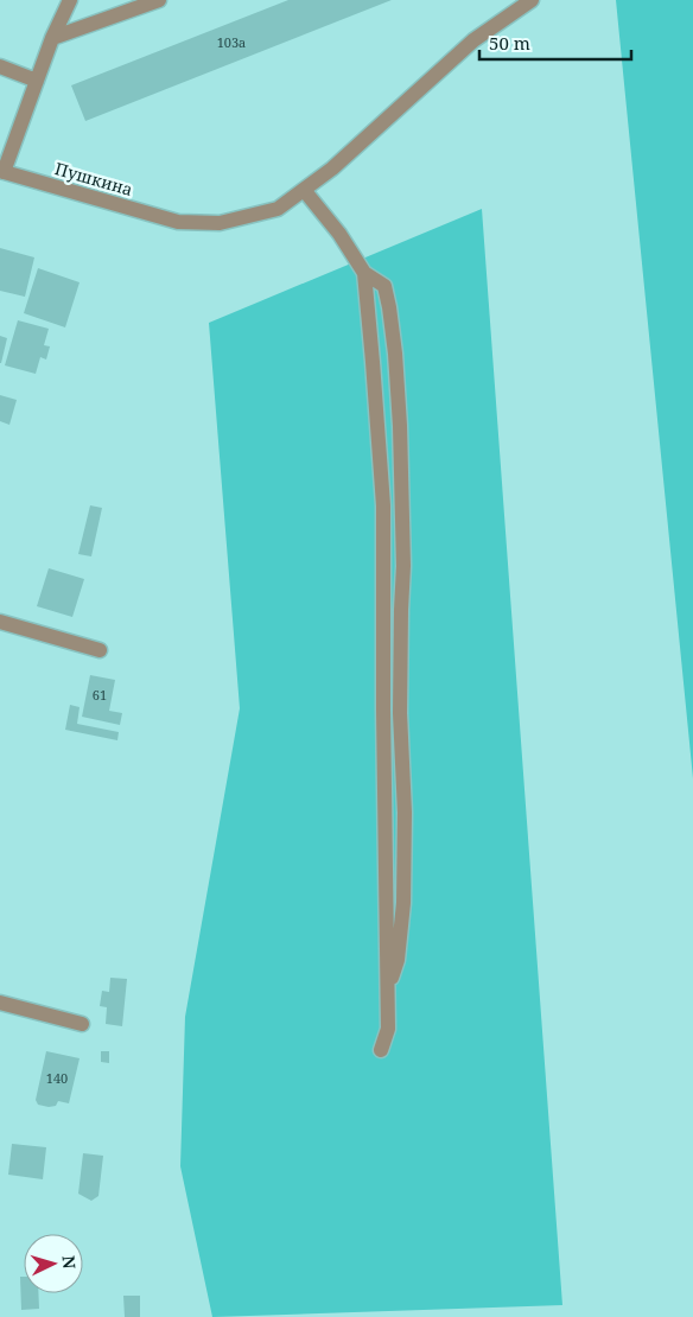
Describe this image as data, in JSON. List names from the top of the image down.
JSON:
{
  "streets": {
    "street": ["Пушкина"]
  },
  "house_numbers": ["103а", "61", "140"],
  "scale_bar": "50 m",
  "north": "right"
}
